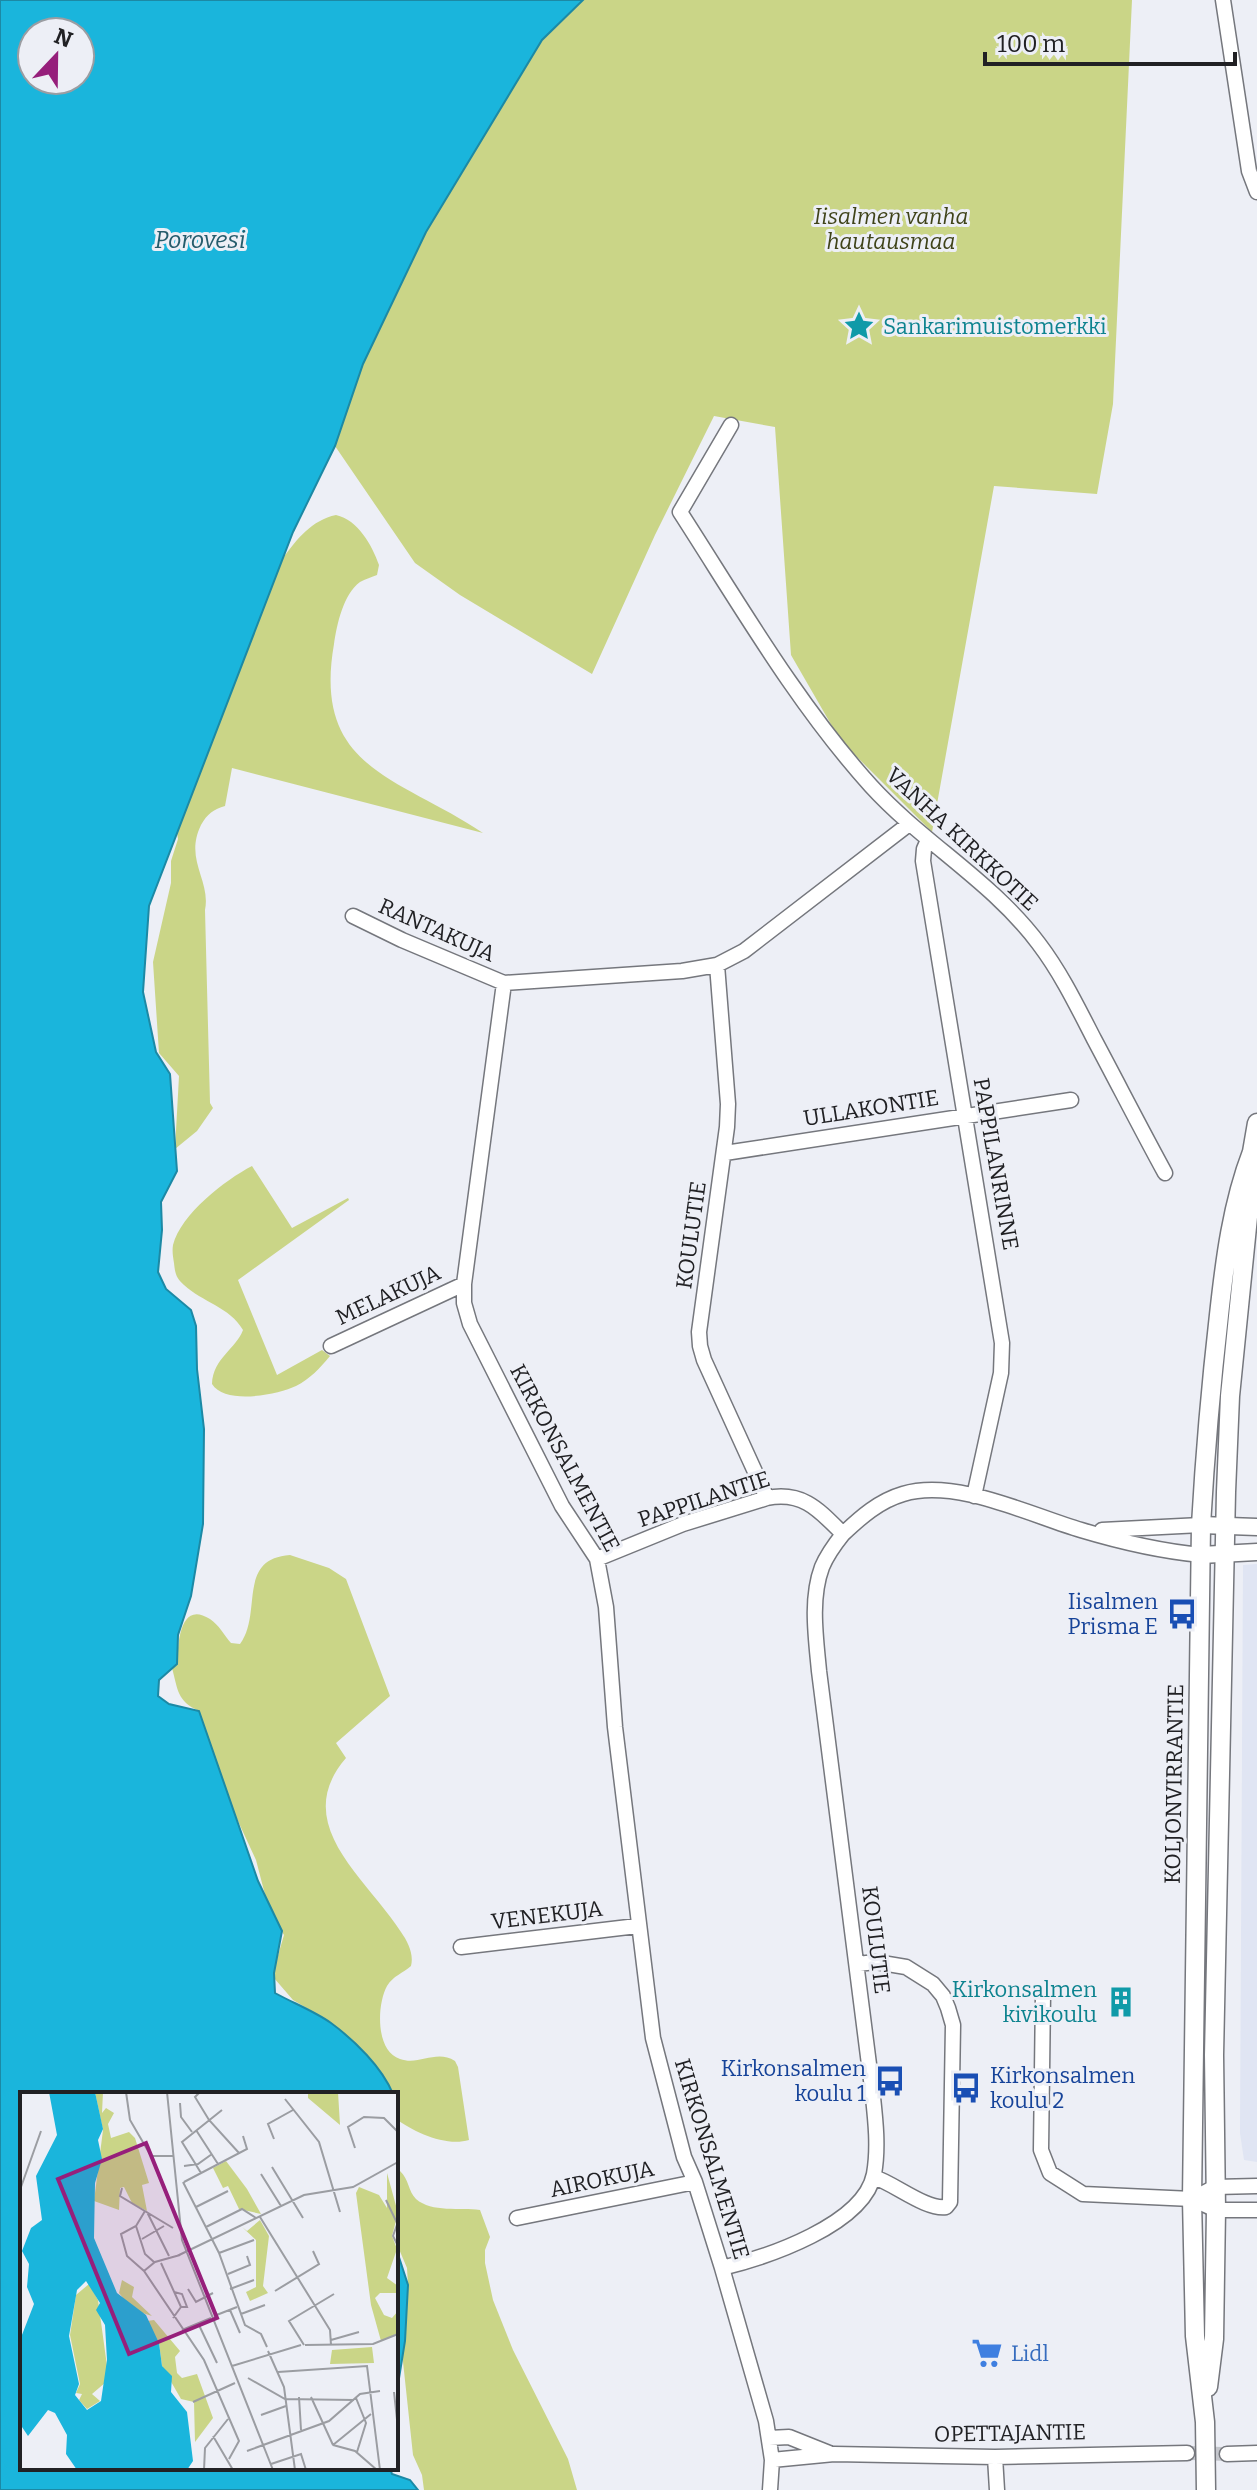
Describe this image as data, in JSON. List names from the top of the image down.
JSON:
{
  "streets": {
    "main road": ["KOLJONVIRRANTIE"],
    "street": [
      "VANHA KIRKKOTIE",
      "RANTAKUJA",
      "ULLAKONTIE",
      "PAPPILANRINNE",
      "KOULUTIE",
      "MELAKUJA",
      "KIRKONSALMENTIE",
      "PAPPILANTIE",
      "VENEKUJA",
      "AIROKUJA",
      "OPETTAJANTIE"
    ]
  },
  "crossings": [
    ["VANHA KIRKKOTIE", "PAPPILANRINNE"],
    ["RANTAKUJA", "KIRKONSALMENTIE"],
    ["ULLAKONTIE", "PAPPILANRINNE"],
    ["ULLAKONTIE", "KOULUTIE"],
    ["KOULUTIE", "PAPPILANTIE"],
    ["MELAKUJA", "KIRKONSALMENTIE"],
    ["KIRKONSALMENTIE", "PAPPILANTIE"],
    ["KIRKONSALMENTIE", "VENEKUJA"],
    ["KIRKONSALMENTIE", "AIROKUJA"],
    ["KIRKONSALMENTIE", "OPETTAJANTIE"]
  ],
  "water": ["Porovesi"],
  "parks": ["Iisalmen vanha hautausmaa"],
  "places": {
    "place": ["Sankarimuistomerkki"],
    "bus stop": ["Iisalmen Prisma E", "Kirkonsalmen koulu 1", "Kirkonsalmen koulu 2"],
    "building": ["Kirkonsalmen kivikoulu"],
    "supermarket": ["Lidl"]
  },
  "scale_bar": "100 m",
  "north": "top"
}
